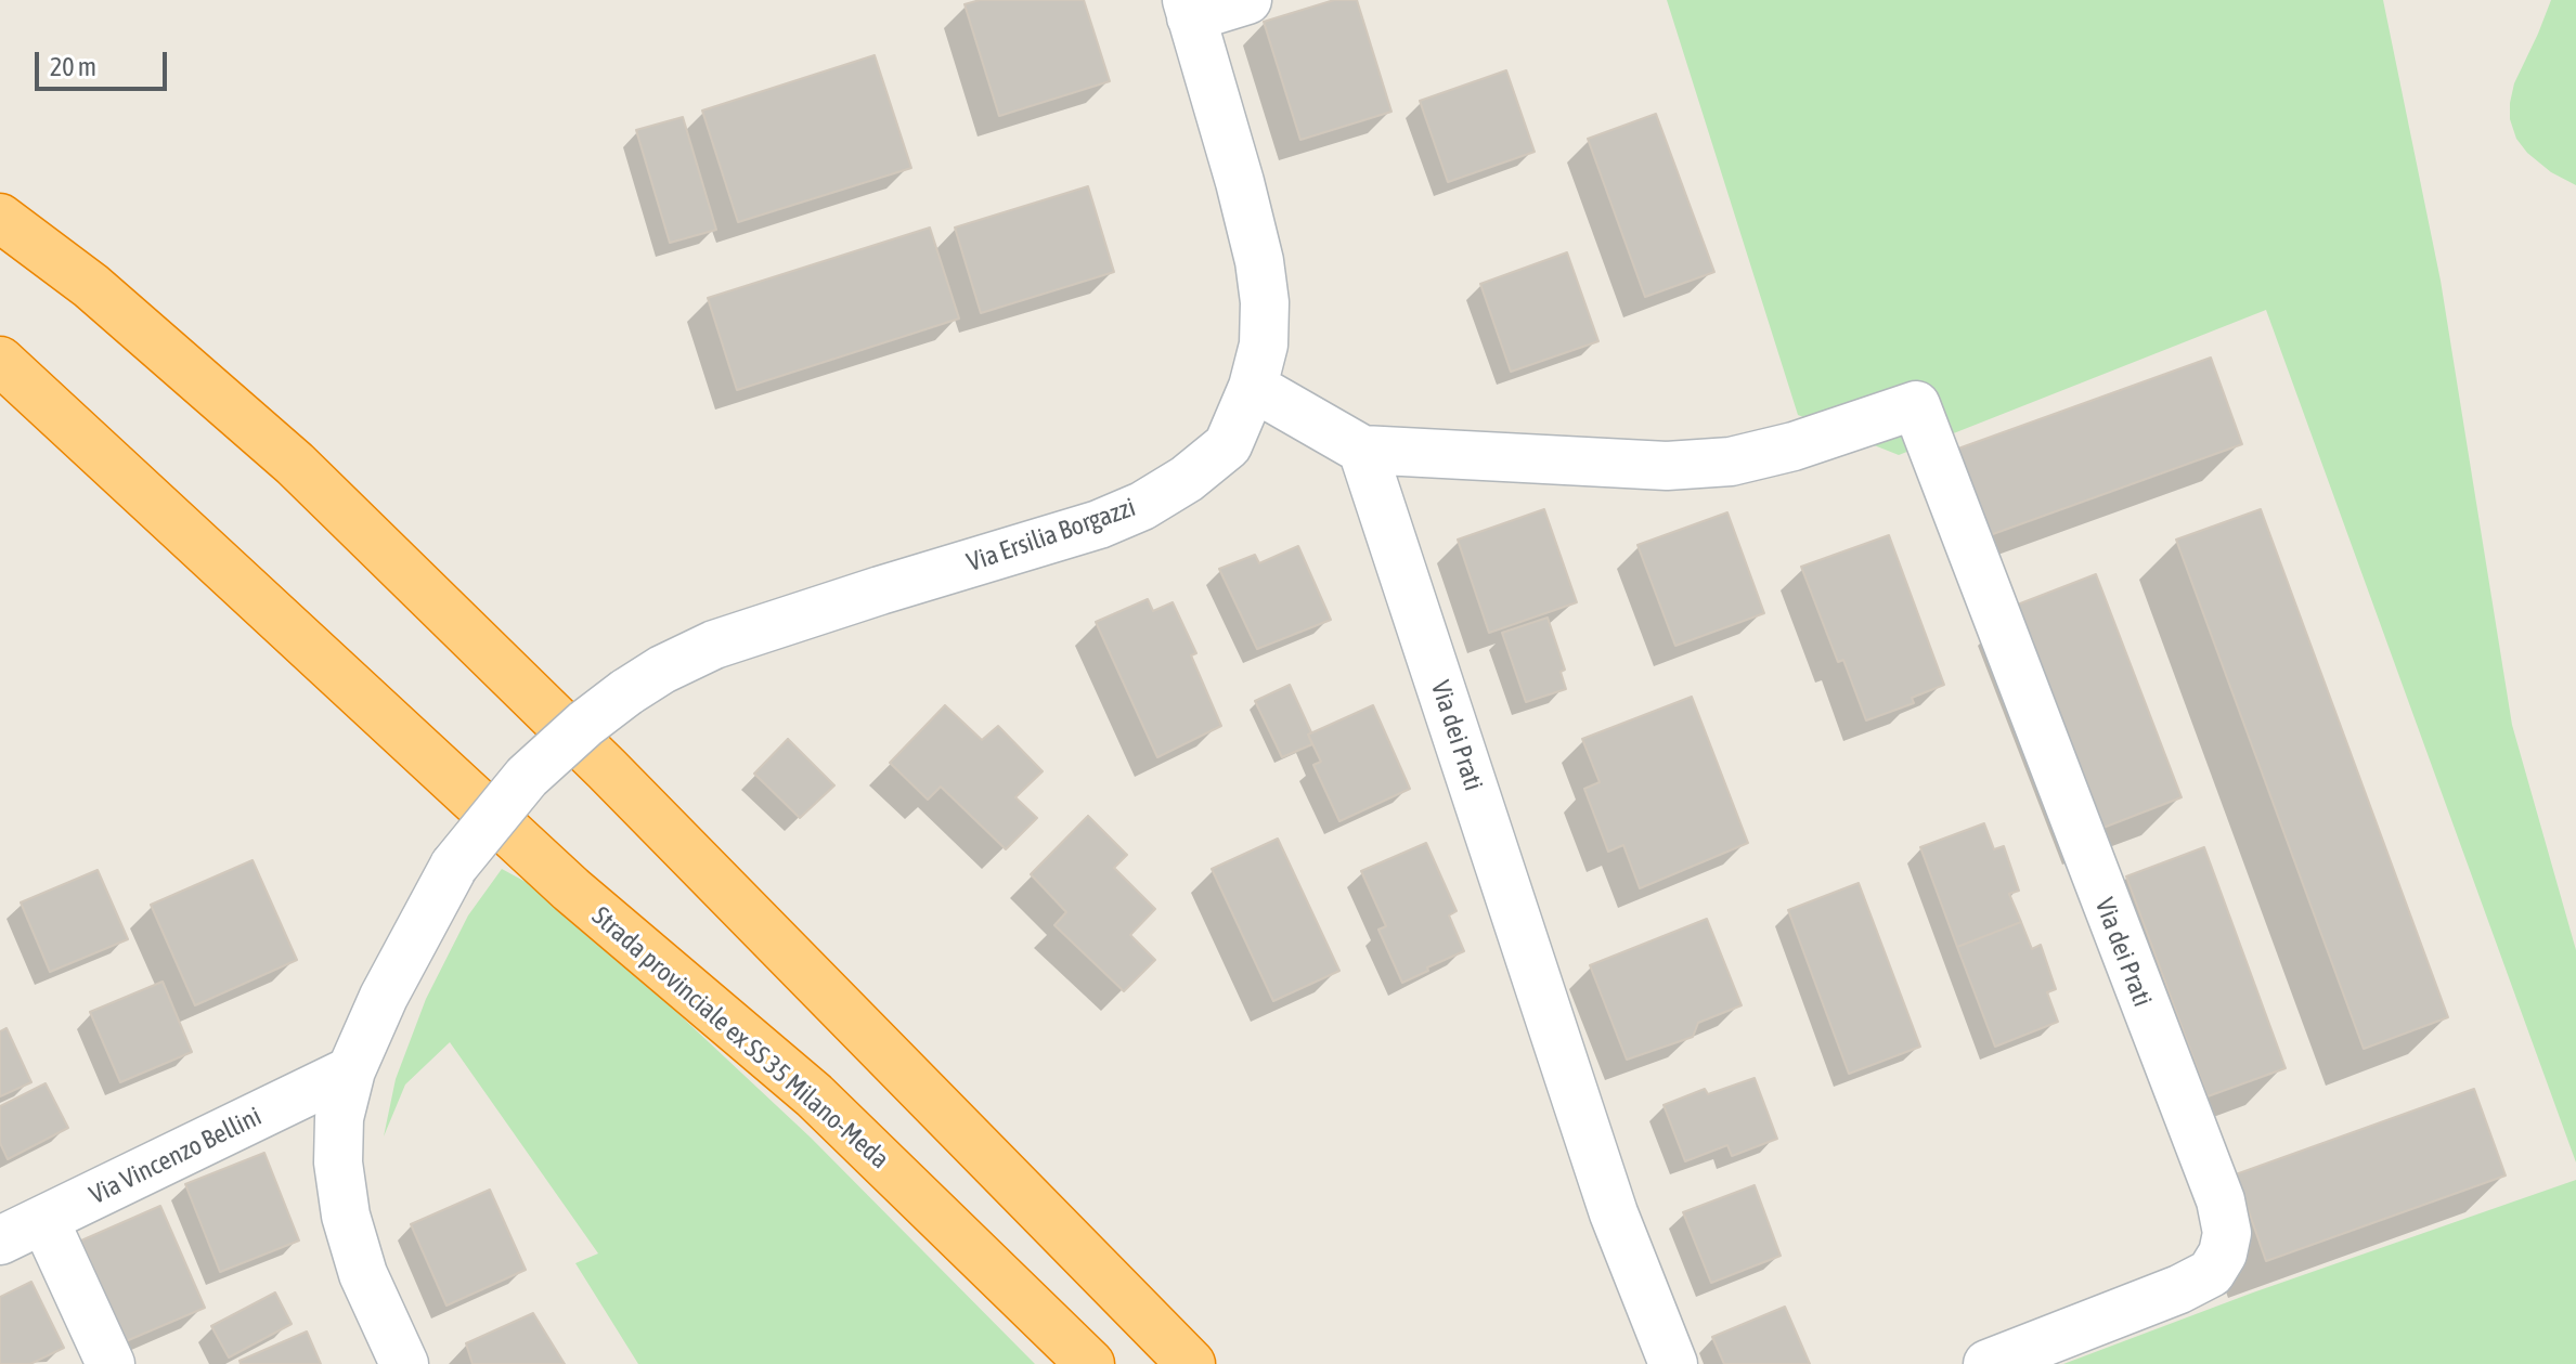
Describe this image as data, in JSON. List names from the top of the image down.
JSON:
{
  "streets": {
    "highway": ["Strada provinciale ex SS 35 Milano-Meda"],
    "street": ["Via Ersilia Borgazzi", "Via dei Prati", "Via Vincenzo Bellini"]
  },
  "crossings": [
    ["Via Ersilia Borgazzi", "Via Vincenzo Bellini"]
  ],
  "scale_bar": "20 m"
}
